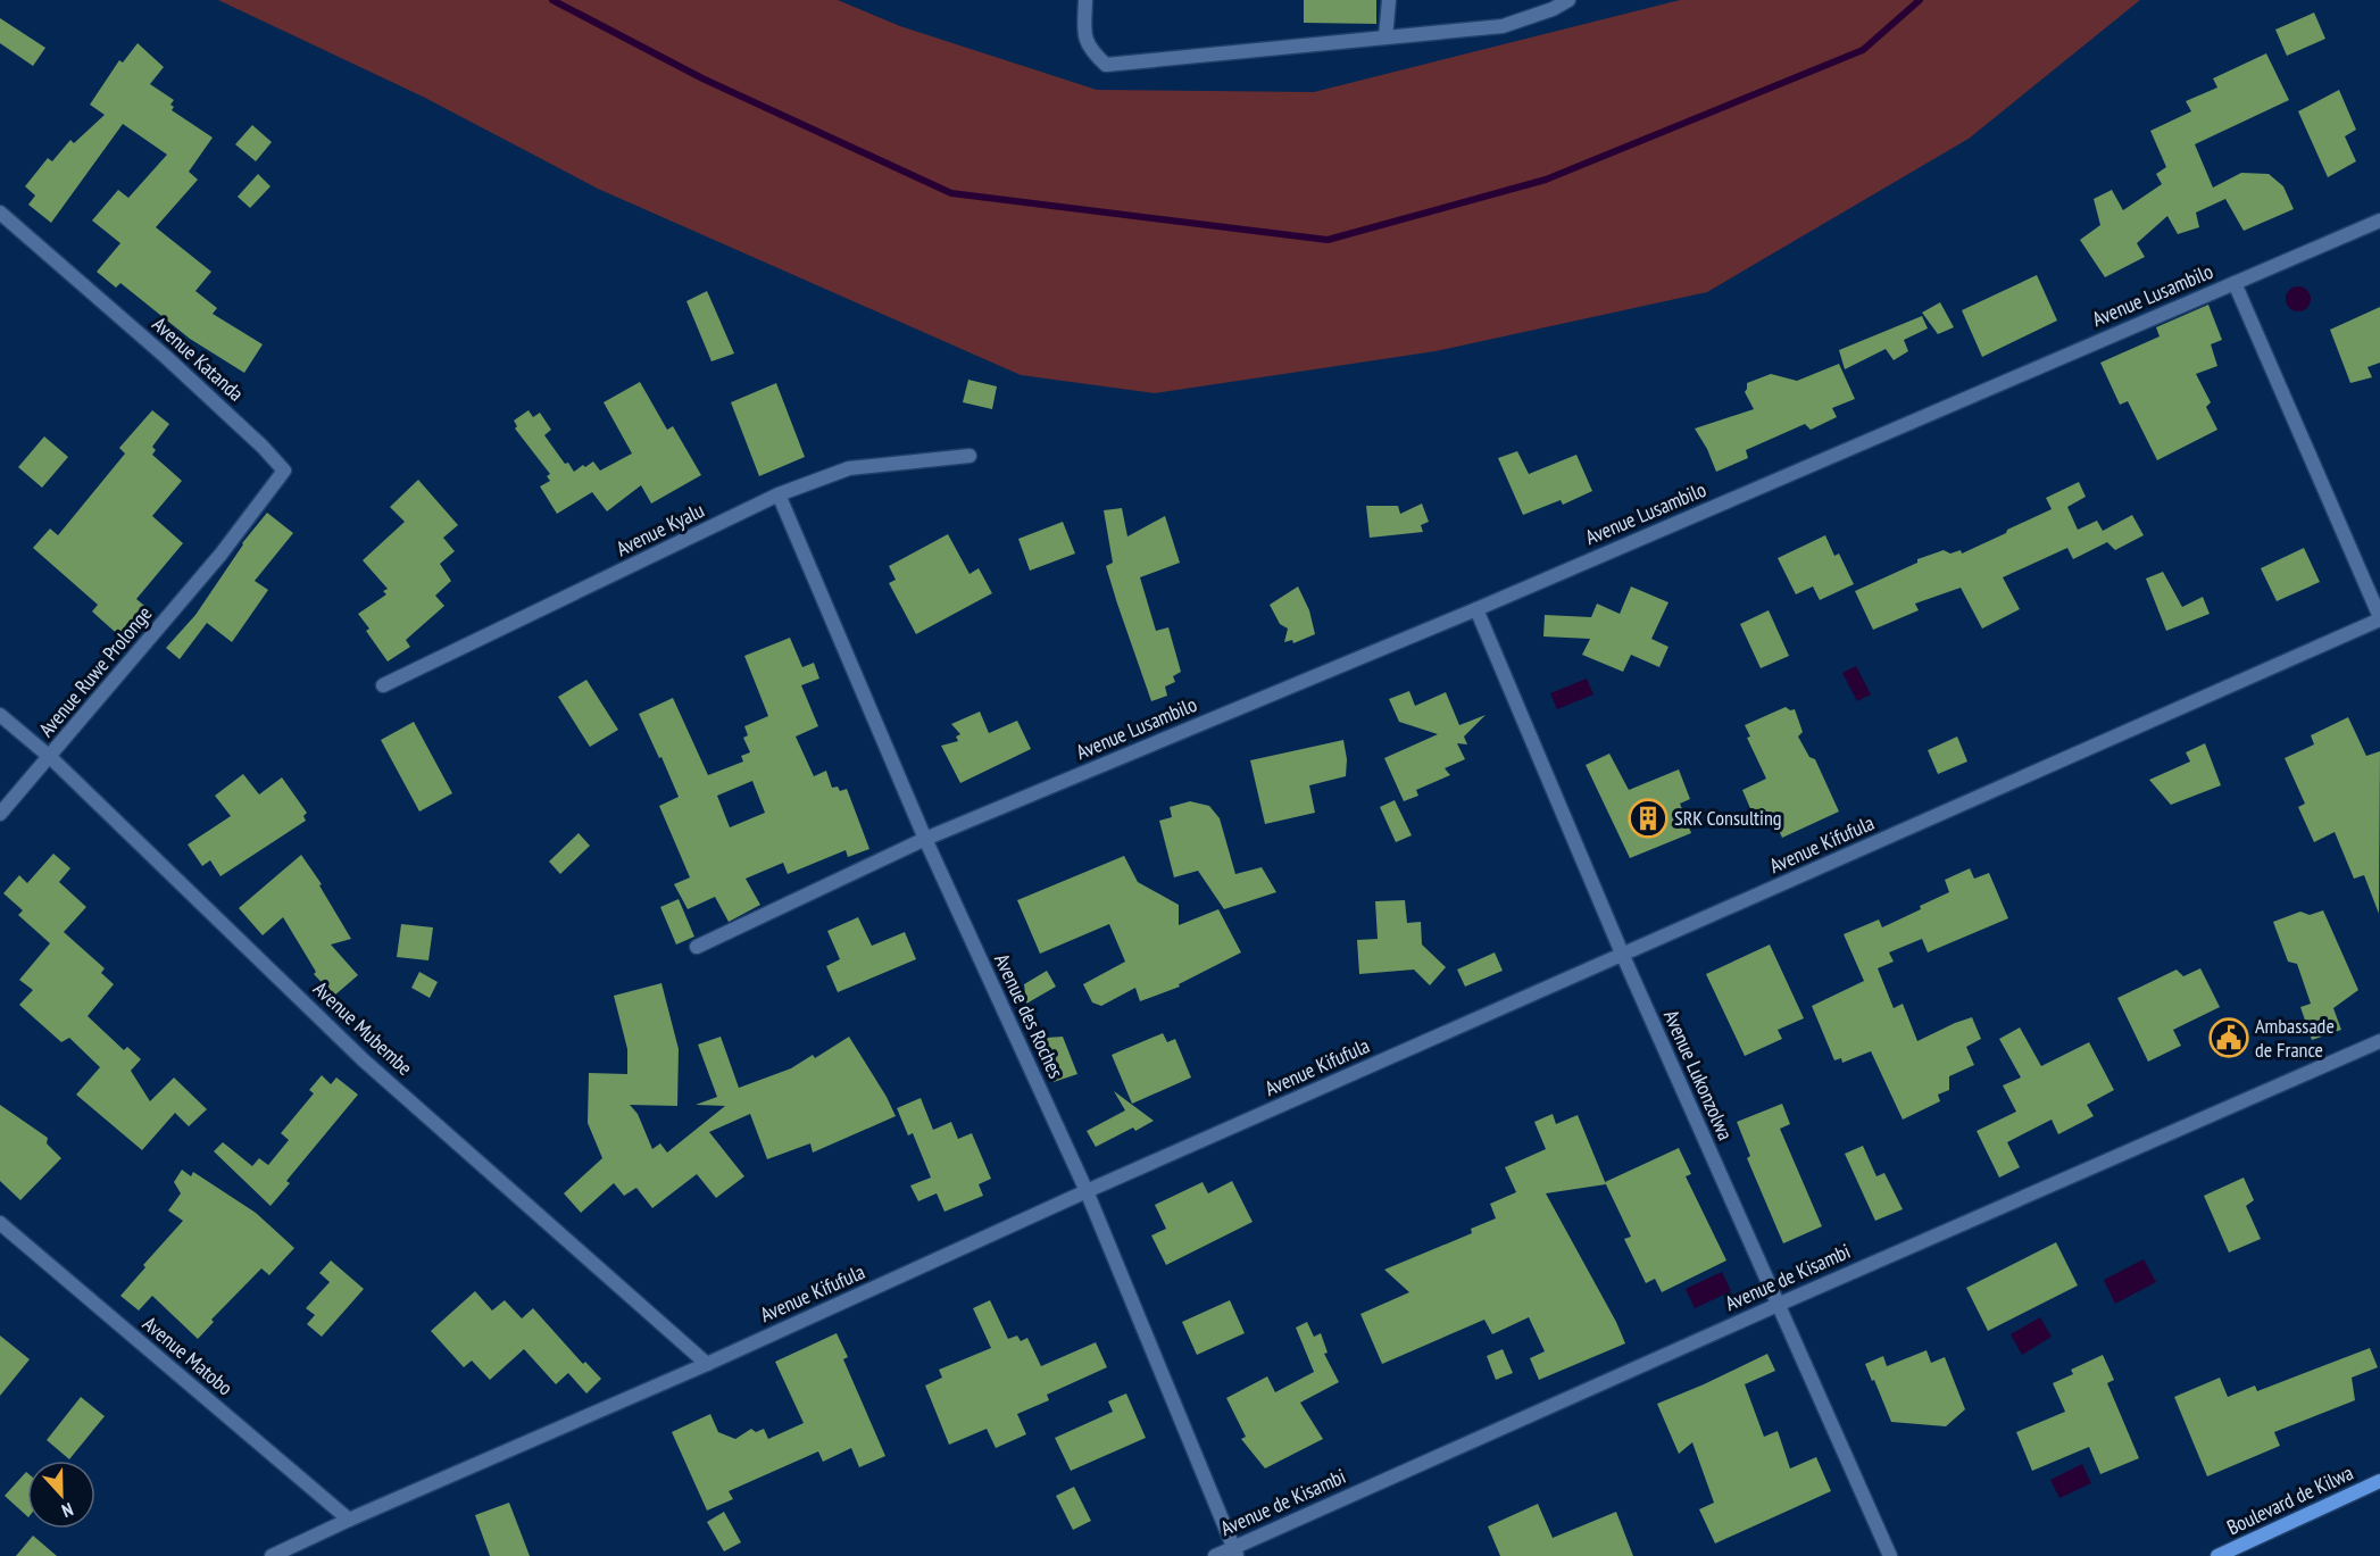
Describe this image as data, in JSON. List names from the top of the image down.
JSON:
{
  "streets": {
    "street": [
      "Avenue Lusambilo",
      "Avenue Katanda",
      "Avenue Kyalu",
      "Avenue Ruwe Prolonge",
      "Avenue Kifufula",
      "Avenue des Roches",
      "Avenue Mubembe",
      "Avenue Lukonzolwa",
      "Avenue de Kisambi",
      "Avenue Matobo",
      "Boulevard de Kilwa"
    ]
  },
  "crossings": [
    ["Avenue Lusambilo", "Avenue des Roches"],
    ["Avenue Lusambilo", "Avenue Lukonzolwa"],
    ["Avenue Katanda", "Avenue Ruwe Prolonge"],
    ["Avenue Kyalu", "Avenue des Roches"],
    ["Avenue Ruwe Prolonge", "Avenue Mubembe"],
    ["Avenue Kifufula", "Avenue des Roches"],
    ["Avenue Kifufula", "Avenue Mubembe"],
    ["Avenue Kifufula", "Avenue Lukonzolwa"],
    ["Avenue Kifufula", "Avenue Matobo"],
    ["Avenue des Roches", "Avenue de Kisambi"],
    ["Avenue Lukonzolwa", "Avenue de Kisambi"]
  ],
  "places": {
    "building": ["SRK Consulting"],
    "public building": ["Ambassade de France"]
  },
  "north": "bottom"
}
